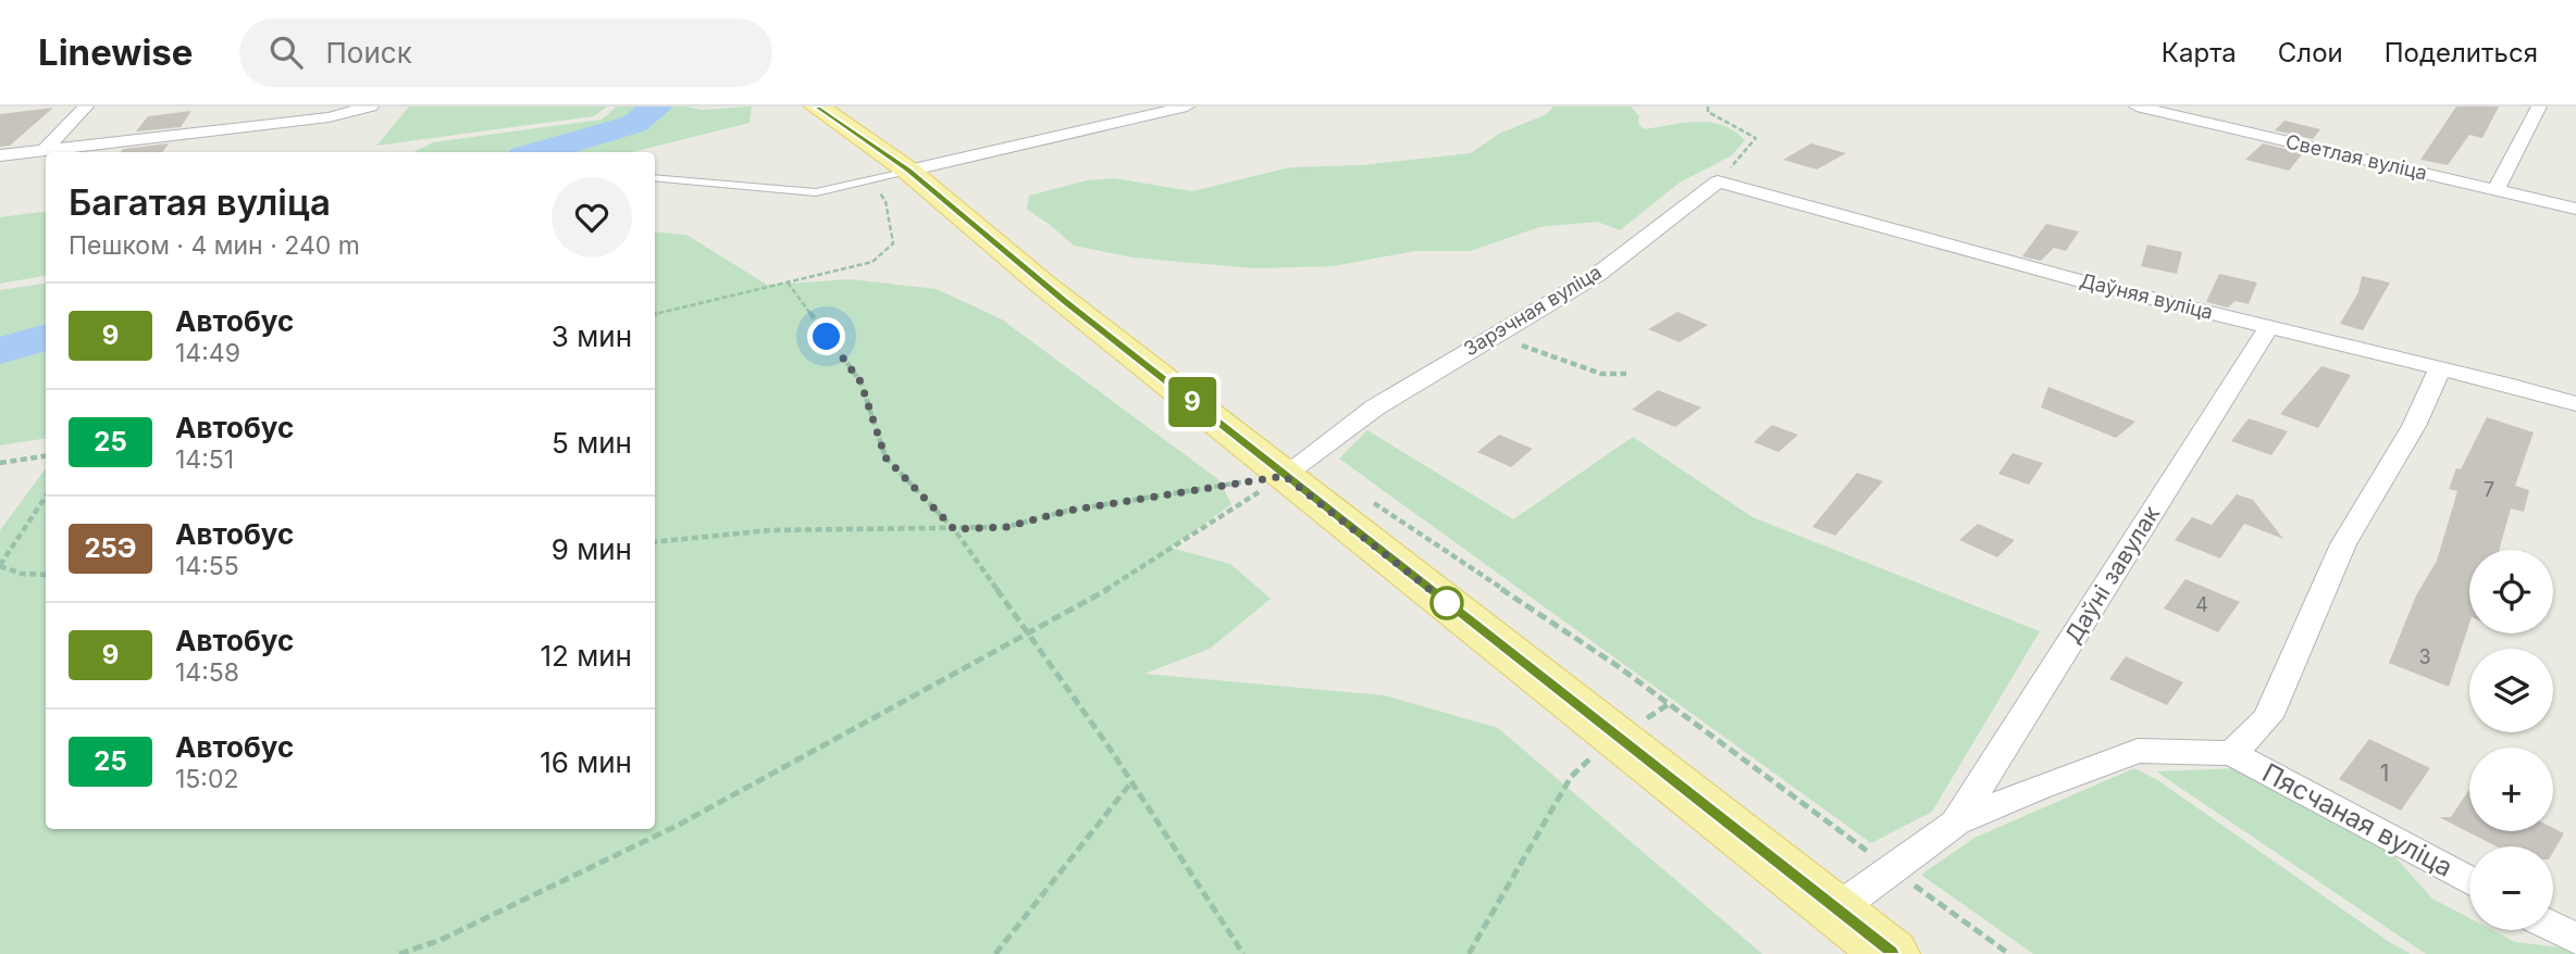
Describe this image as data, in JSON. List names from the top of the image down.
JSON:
{
  "streets": {
    "street": [
      "Светлая вуліца",
      "Даўняя вуліца",
      "Зарэчная вуліца",
      "Даўні завулак",
      "Пясчаная вуліца"
    ]
  },
  "crossings": [
    ["Даўняя вуліца", "Зарэчная вуліца"],
    ["Даўняя вуліца", "Даўні завулак"]
  ],
  "lines": ["bus line 9"],
  "house_numbers": [
    "7",
    "4",
    "3",
    "1"
  ],
  "page": {
    "header": "Linewise",
    "search": "Поиск",
    "nav": ["Карта", "Слои", "Поделиться"],
    "on_map": "9",
    "heading": ["Багатая вуліца", "Пешком · 4 мин · 240 m"],
    "list": [
      {
        "mark": "9",
        "name": "Автобус",
        "note": "14:49",
        "value": "3 мин"
      },
      {
        "mark": "25",
        "name": "Автобус",
        "note": "14:51",
        "value": "5 мин"
      },
      {
        "mark": "25Э",
        "name": "Автобус",
        "note": "14:55",
        "value": "9 мин"
      },
      {
        "mark": "9",
        "name": "Автобус",
        "note": "14:58",
        "value": "12 мин"
      },
      {
        "mark": "25",
        "name": "Автобус",
        "note": "15:02",
        "value": "16 мин"
      }
    ],
    "map_buttons": ["+", "−"]
  }
}
